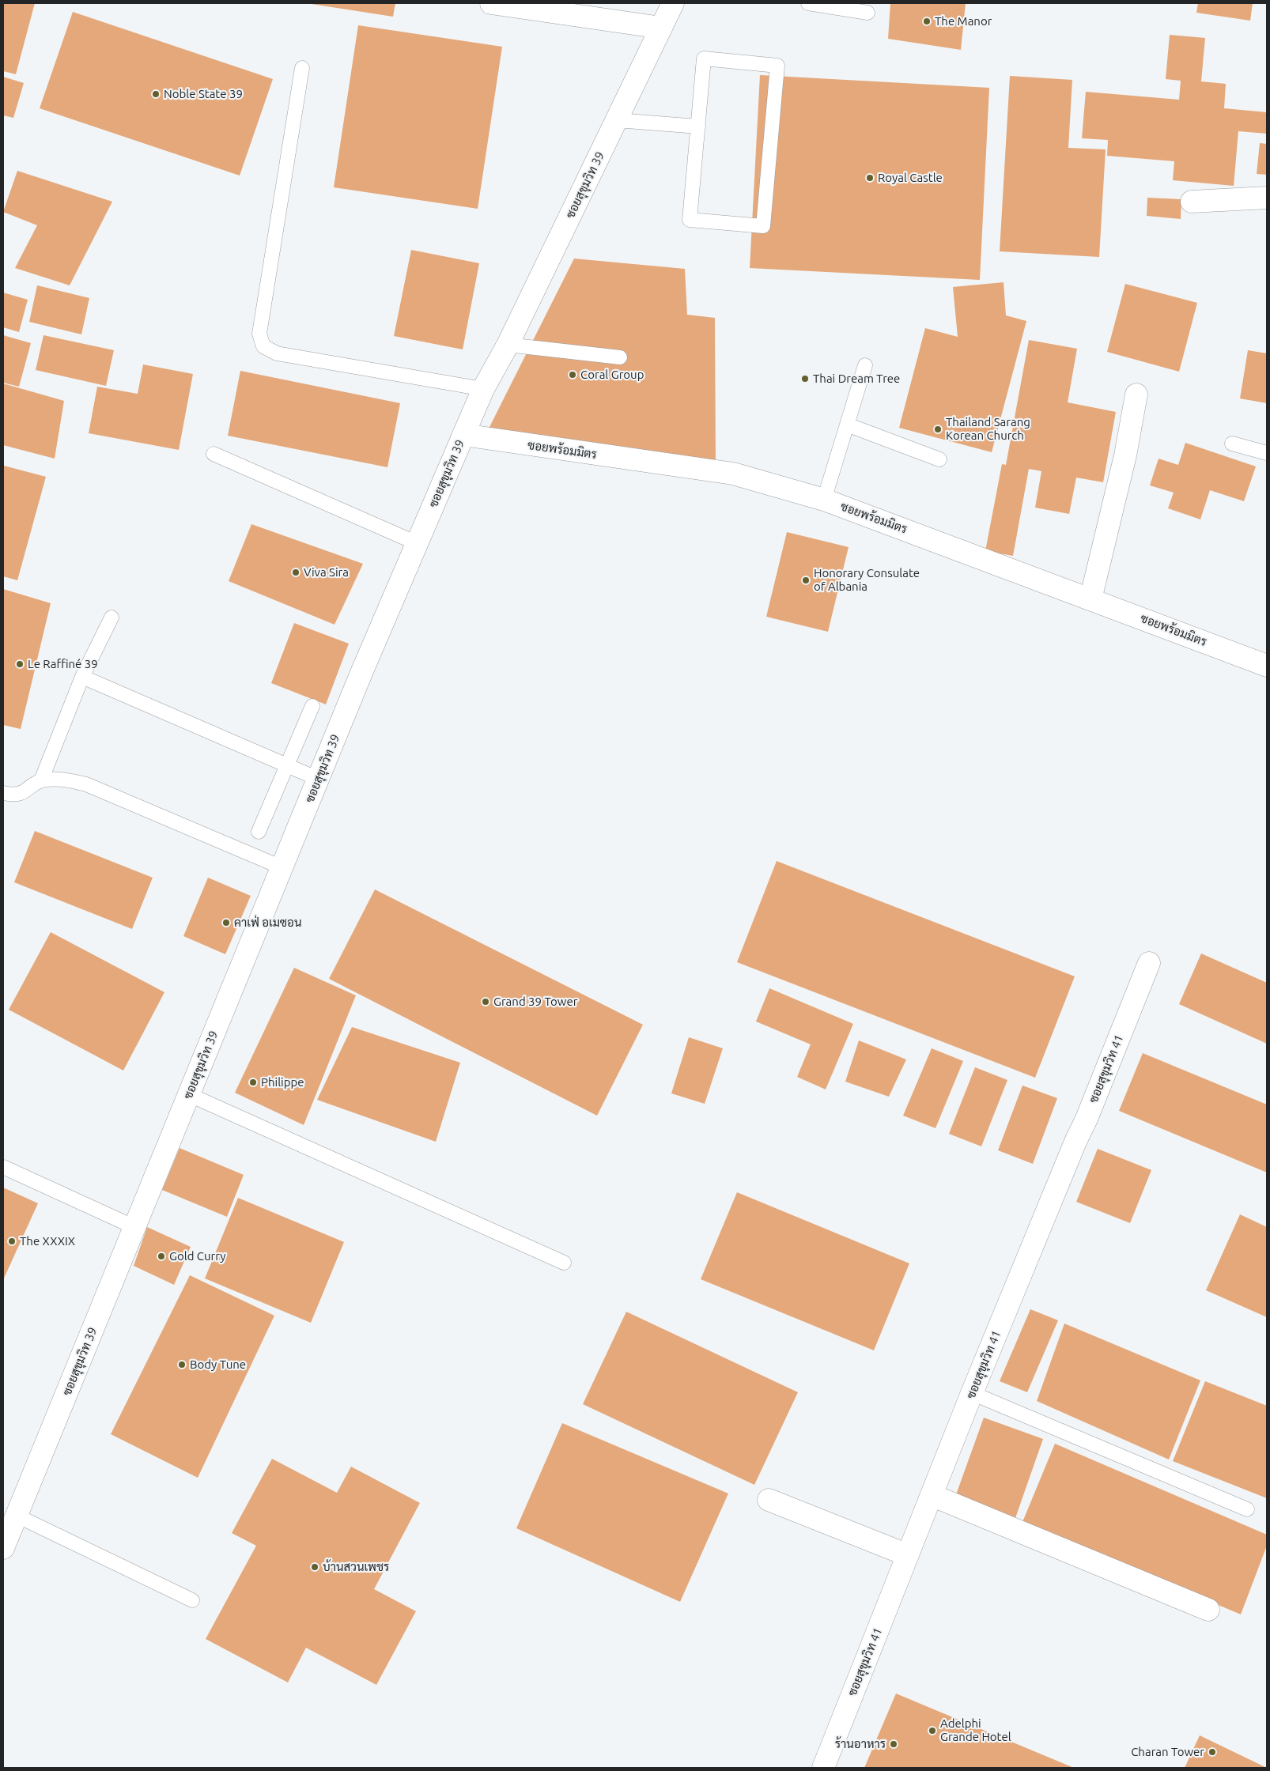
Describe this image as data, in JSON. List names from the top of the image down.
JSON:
{
  "streets": {
    "street": ["ซอยสุขุมวิท 39", "ซอยพร้อมมิตร", "ซอยสุขุมวิท 41"]
  },
  "crossings": [
    ["ซอยสุขุมวิท 39", "ซอยพร้อมมิตร"]
  ],
  "places": [
    "The Manor",
    "Noble State 39",
    "Royal Castle",
    "Coral Group",
    "Thai Dream Tree",
    "Thailand Sarang Korean Church",
    "Viva Sira",
    "Honorary Consulate of Albania",
    "Le Raffiné 39",
    "คาเฟ่ อเมซอน",
    "Grand 39 Tower",
    "Philippe",
    "The XXXIX",
    "Gold Curry",
    "Body Tune",
    "บ้านสวนเพชร",
    "Adelphi Grande Hotel",
    "ร้านอาหาร",
    "Charan Tower"
  ]
}
